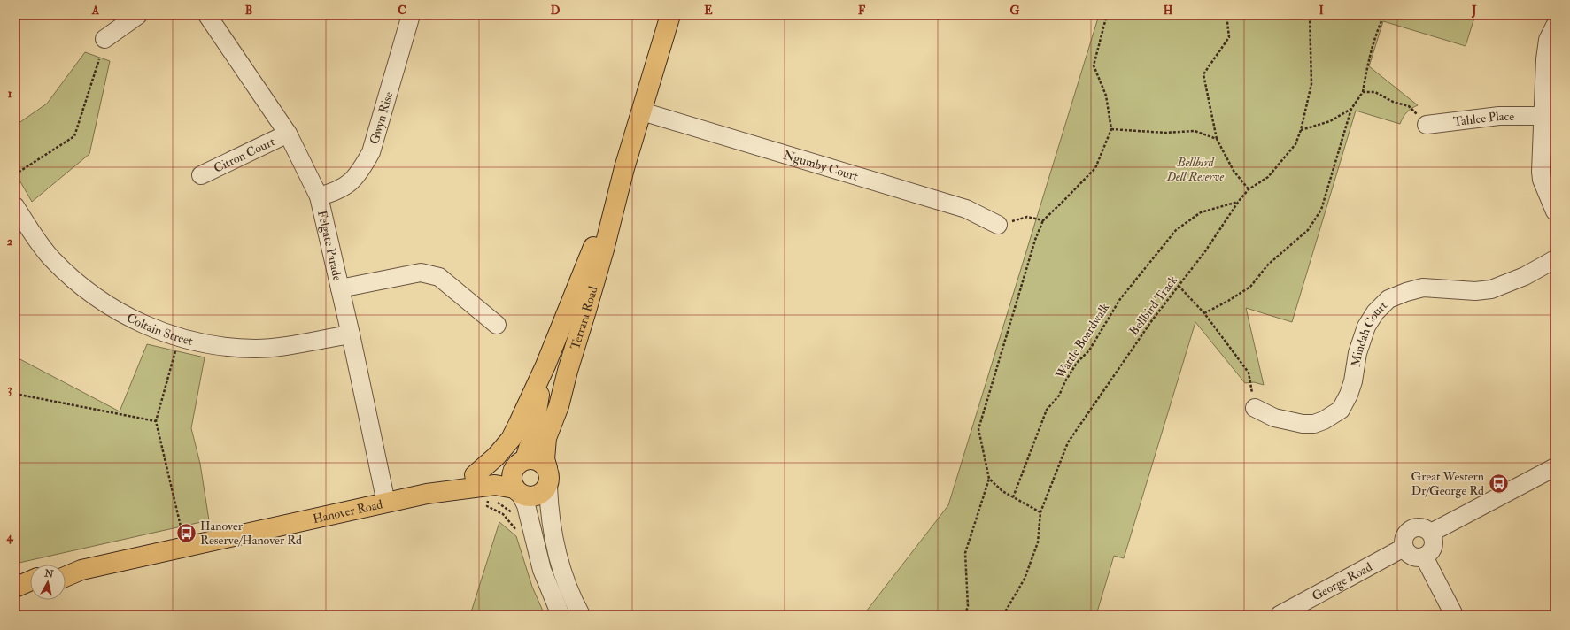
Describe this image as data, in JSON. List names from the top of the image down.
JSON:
{
  "streets": {
    "main road": ["Terrara Road", "Hanover Road"],
    "street": [
      "Gwyn Rise",
      "Tahlee Place",
      "Citron Court",
      "Ngumby Court",
      "Felgate Parade",
      "Coltain Street",
      "Mindah Court",
      "George Road"
    ],
    "path": ["Bellbird Track", "Wattle Boardwalk"]
  },
  "crossings": [
    ["Gwyn Rise", "Felgate Parade"],
    ["Citron Court", "Felgate Parade"],
    ["Ngumby Court", "Terrara Road"],
    ["Felgate Parade", "Coltain Street"],
    ["Felgate Parade", "Hanover Road"],
    ["Bellbird Track", "Wattle Boardwalk"],
    ["Terrara Road", "Hanover Road"]
  ],
  "parks": ["Bellbird Dell Reserve"],
  "places": {
    "bus stop": ["Great Western Dr/George Rd", "Hanover Reserve/Hanover Rd"]
  },
  "north": "top",
  "grid": {
    "columns": [
      "A",
      "B",
      "C",
      "D",
      "E",
      "F",
      "G",
      "H",
      "I",
      "J"
    ],
    "rows": [
      "1",
      "2",
      "3",
      "4"
    ]
  }
}
